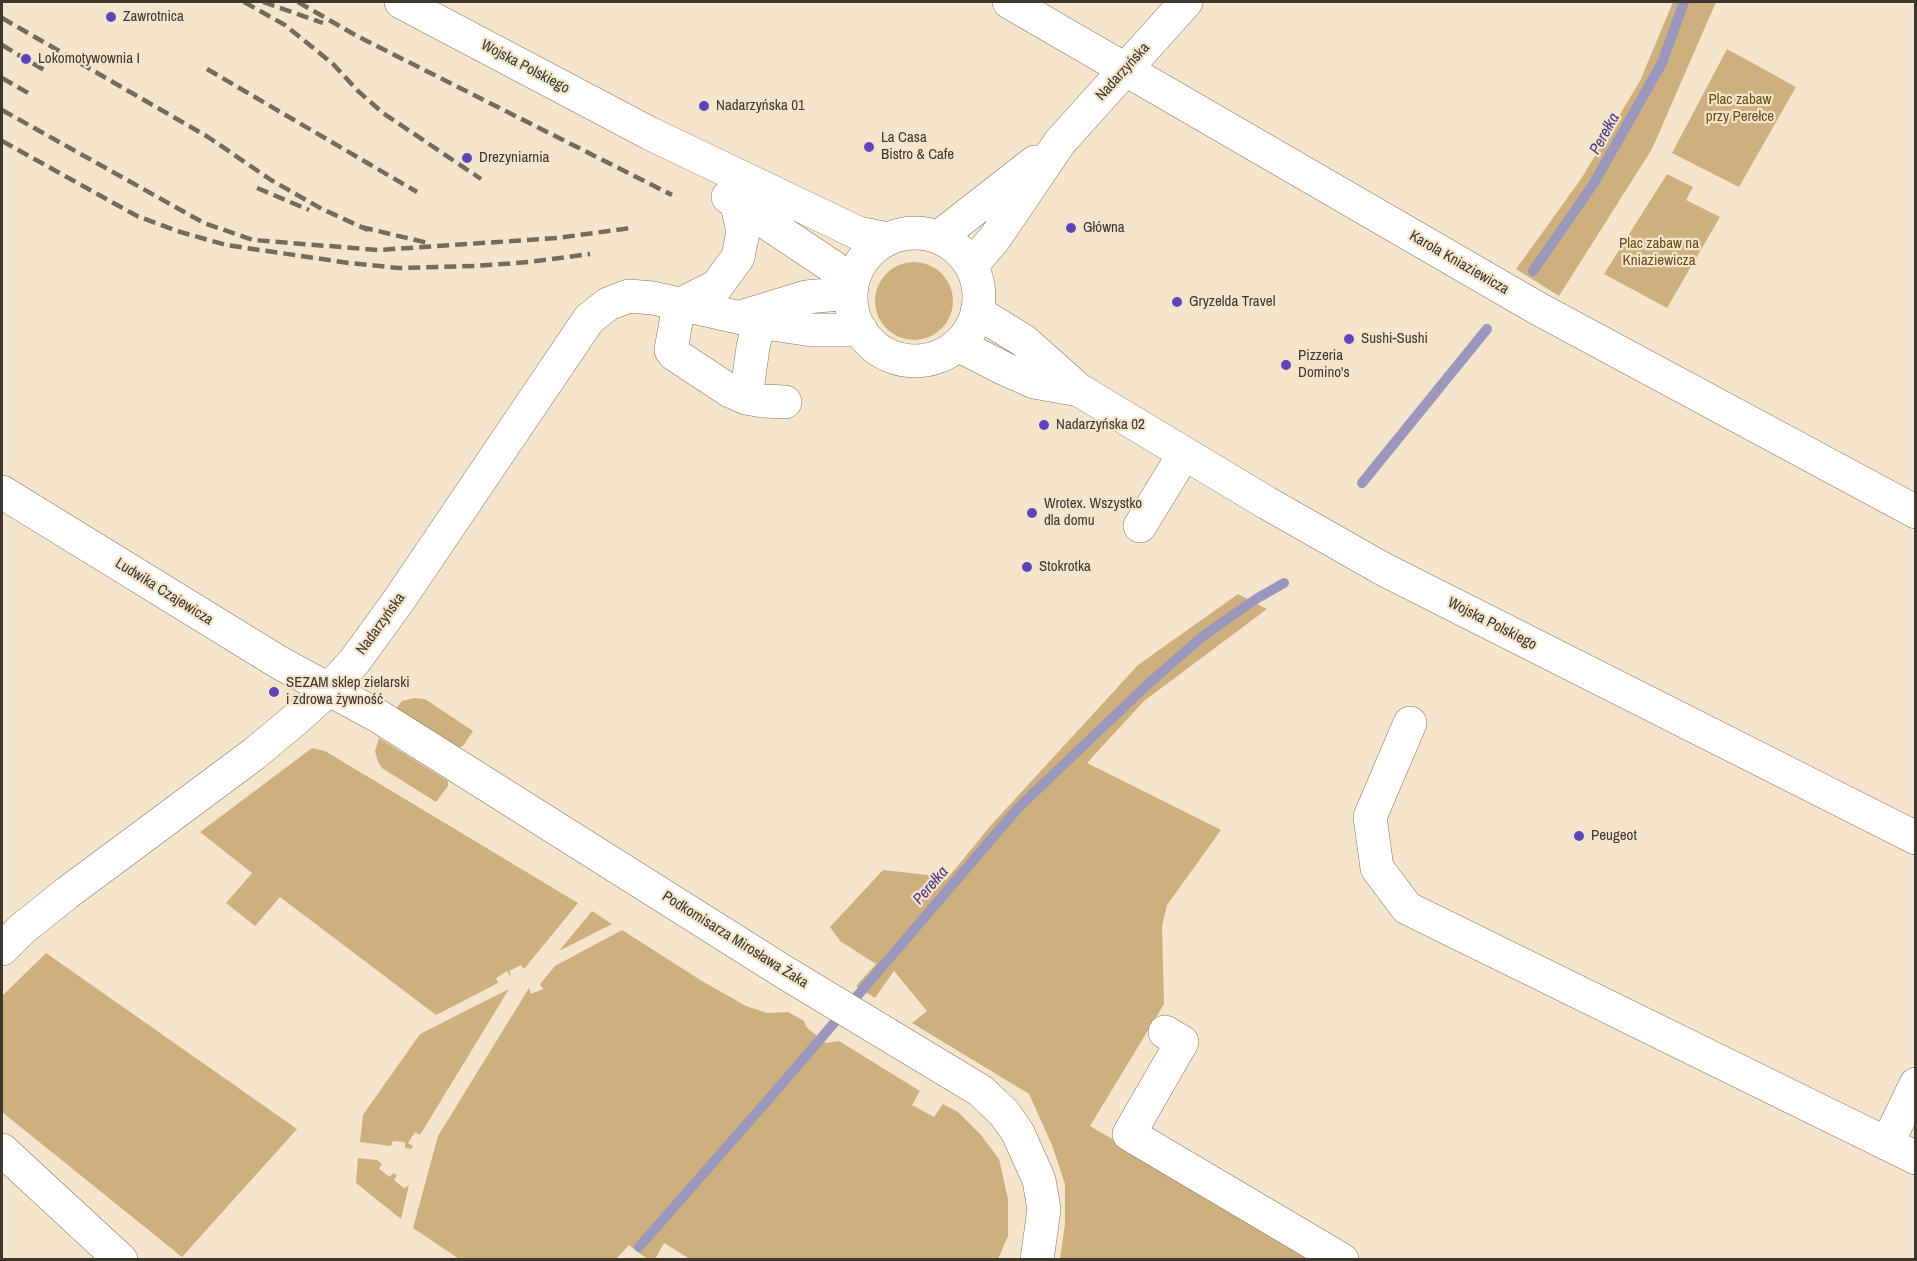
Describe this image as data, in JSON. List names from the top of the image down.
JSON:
{
  "streets": {
    "street": [
      "Wojska Polskiego",
      "Nadarzyńska",
      "Karola Kniaziewicza",
      "Ludwika Czajewicza",
      "Podkomisarza Mirosława Żaka"
    ]
  },
  "crossings": [
    ["Wojska Polskiego", "Nadarzyńska"],
    ["Nadarzyńska", "Karola Kniaziewicza"],
    ["Nadarzyńska", "Ludwika Czajewicza"],
    ["Nadarzyńska", "Podkomisarza Mirosława Żaka"],
    ["Ludwika Czajewicza", "Podkomisarza Mirosława Żaka"]
  ],
  "water": ["Perełka"],
  "parks": ["Plac zabaw przy Perełce", "Plac zabaw na Kniaziewicza"],
  "places": [
    "Zawrotnica",
    "Lokomotywownia I",
    "Nadarzyńska 01",
    "La Casa Bistro & Cafe",
    "Drezyniarnia",
    "Główna",
    "Gryzelda Travel",
    "Sushi-Sushi",
    "Pizzeria Domino's",
    "Nadarzyńska 02",
    "Wrotex. Wszystko dla domu",
    "Stokrotka",
    "SEZAM sklep zielarski i zdrowa żywność",
    "Peugeot"
  ]
}
